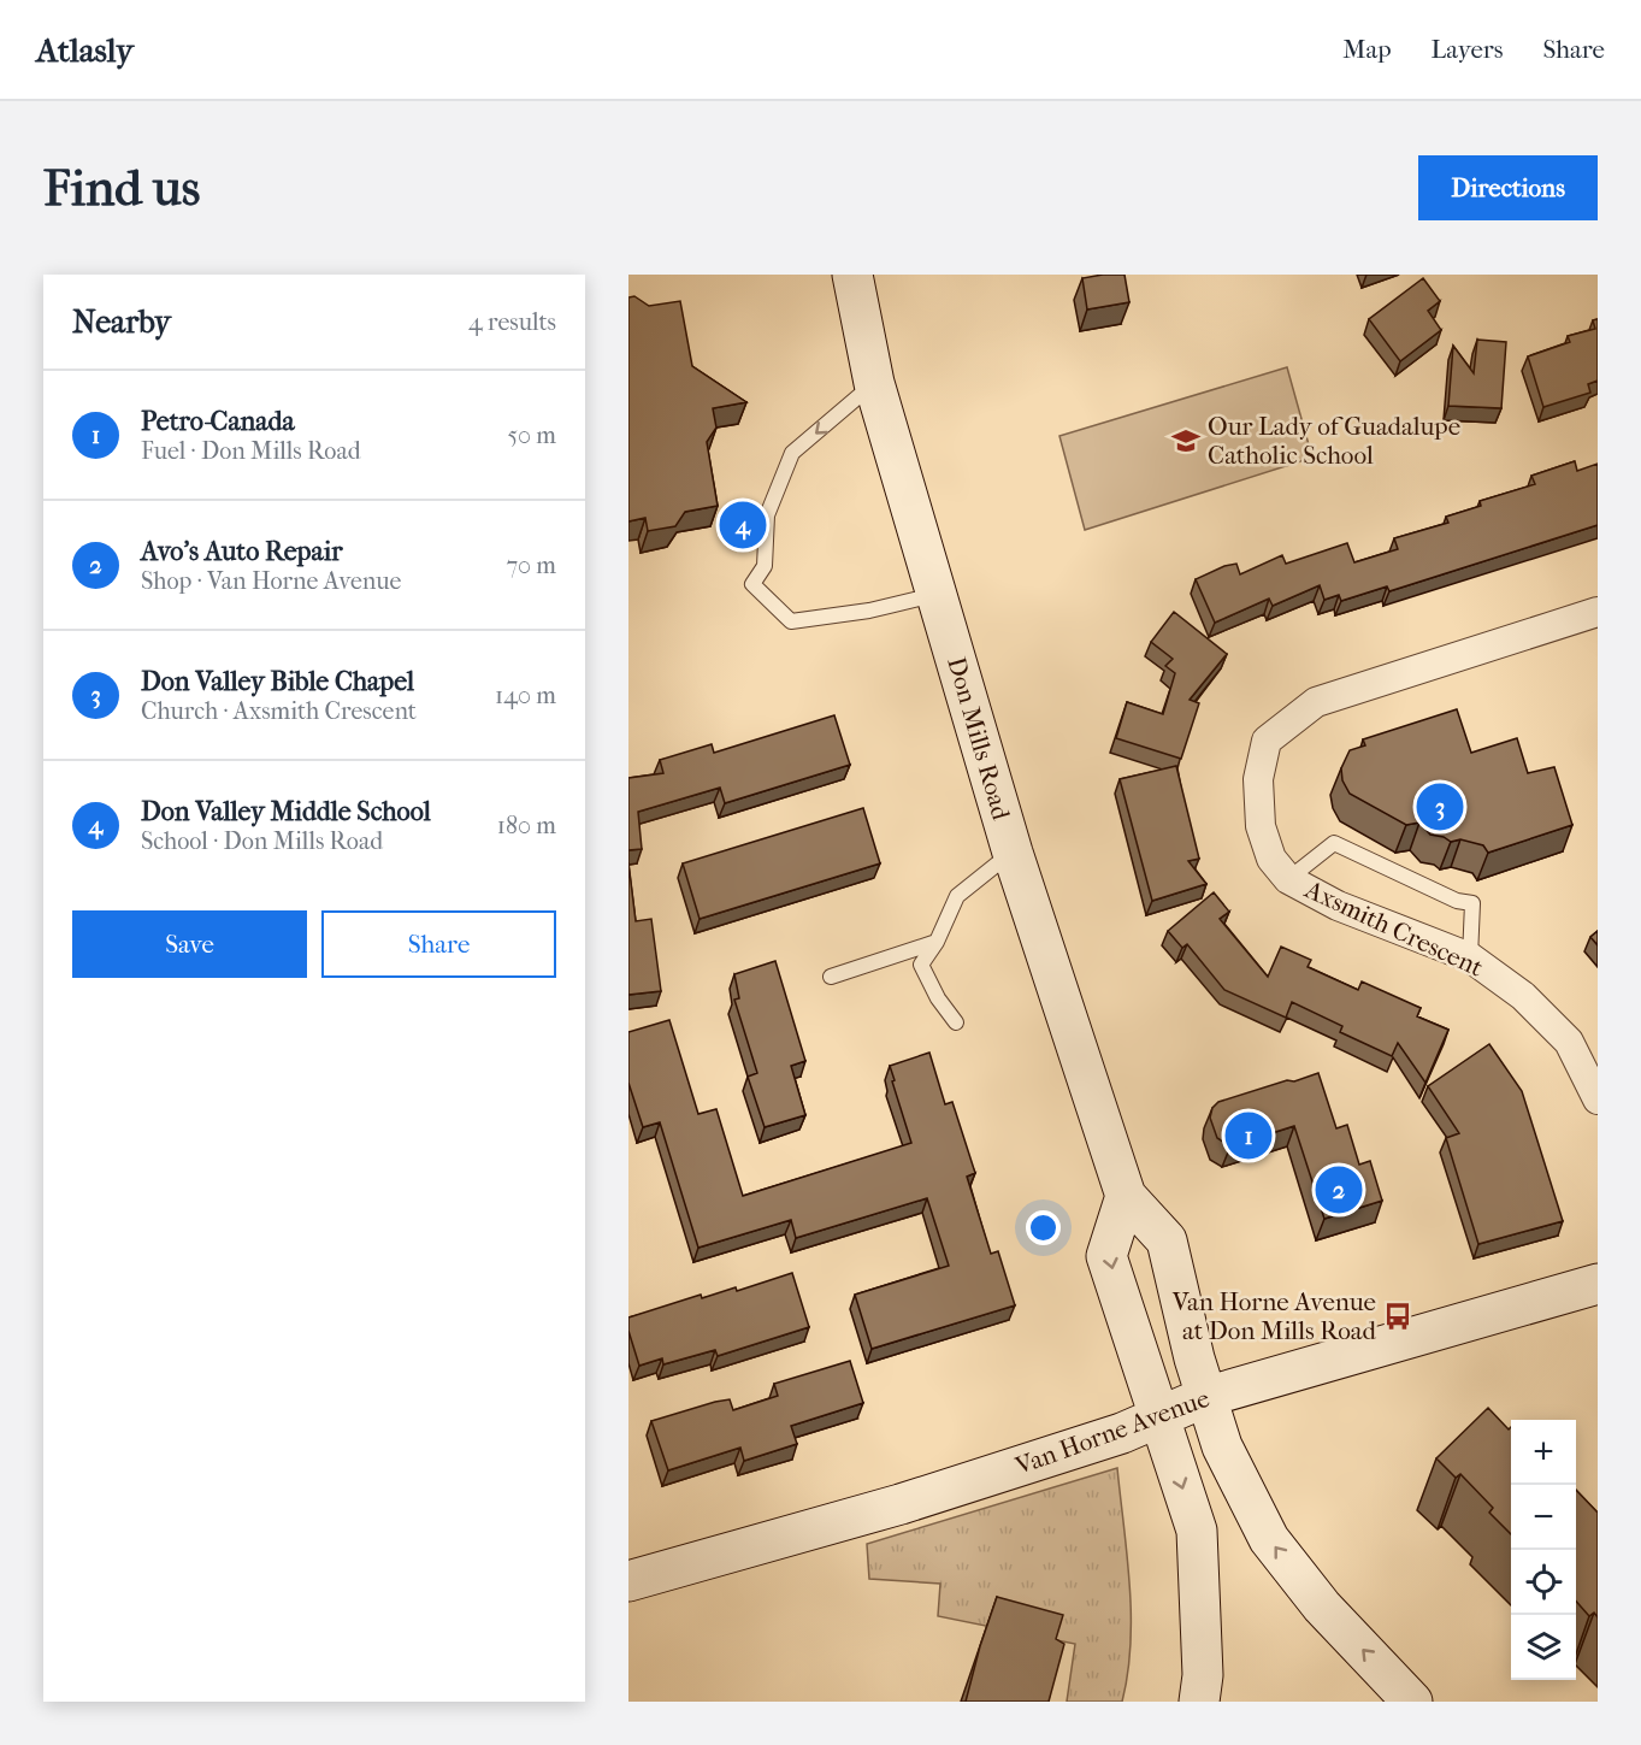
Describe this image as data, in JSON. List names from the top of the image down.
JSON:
{
  "streets": {
    "main road": ["Don Mills Road", "Van Horne Avenue"],
    "street": ["Axsmith Crescent"]
  },
  "crossings": [
    ["Don Mills Road", "Van Horne Avenue"]
  ],
  "places": {
    "school or university": ["Our Lady of Guadalupe Catholic School"],
    "bus stop": ["Van Horne Avenue at Don Mills Road"]
  },
  "page": {
    "header": "Atlasly",
    "nav": ["Map", "Layers", "Share"],
    "buttons": [
      "Directions",
      ["Save", "Share"]
    ],
    "title": "Find us",
    "heading": ["Nearby", "4 results"],
    "list": [
      {
        "mark": "1",
        "name": "Petro-Canada",
        "note": "Fuel · Don Mills Road",
        "value": "50 m"
      },
      {
        "mark": "2",
        "name": "Avo's Auto Repair",
        "note": "Shop · Van Horne Avenue",
        "value": "70 m"
      },
      {
        "mark": "3",
        "name": "Don Valley Bible Chapel",
        "note": "Church · Axsmith Crescent",
        "value": "140 m"
      },
      {
        "mark": "4",
        "name": "Don Valley Middle School",
        "note": "School · Don Mills Road",
        "value": "180 m"
      }
    ],
    "pins": [
      "4",
      "3",
      "1",
      "2"
    ],
    "map_buttons": ["+", "−"]
  }
}
